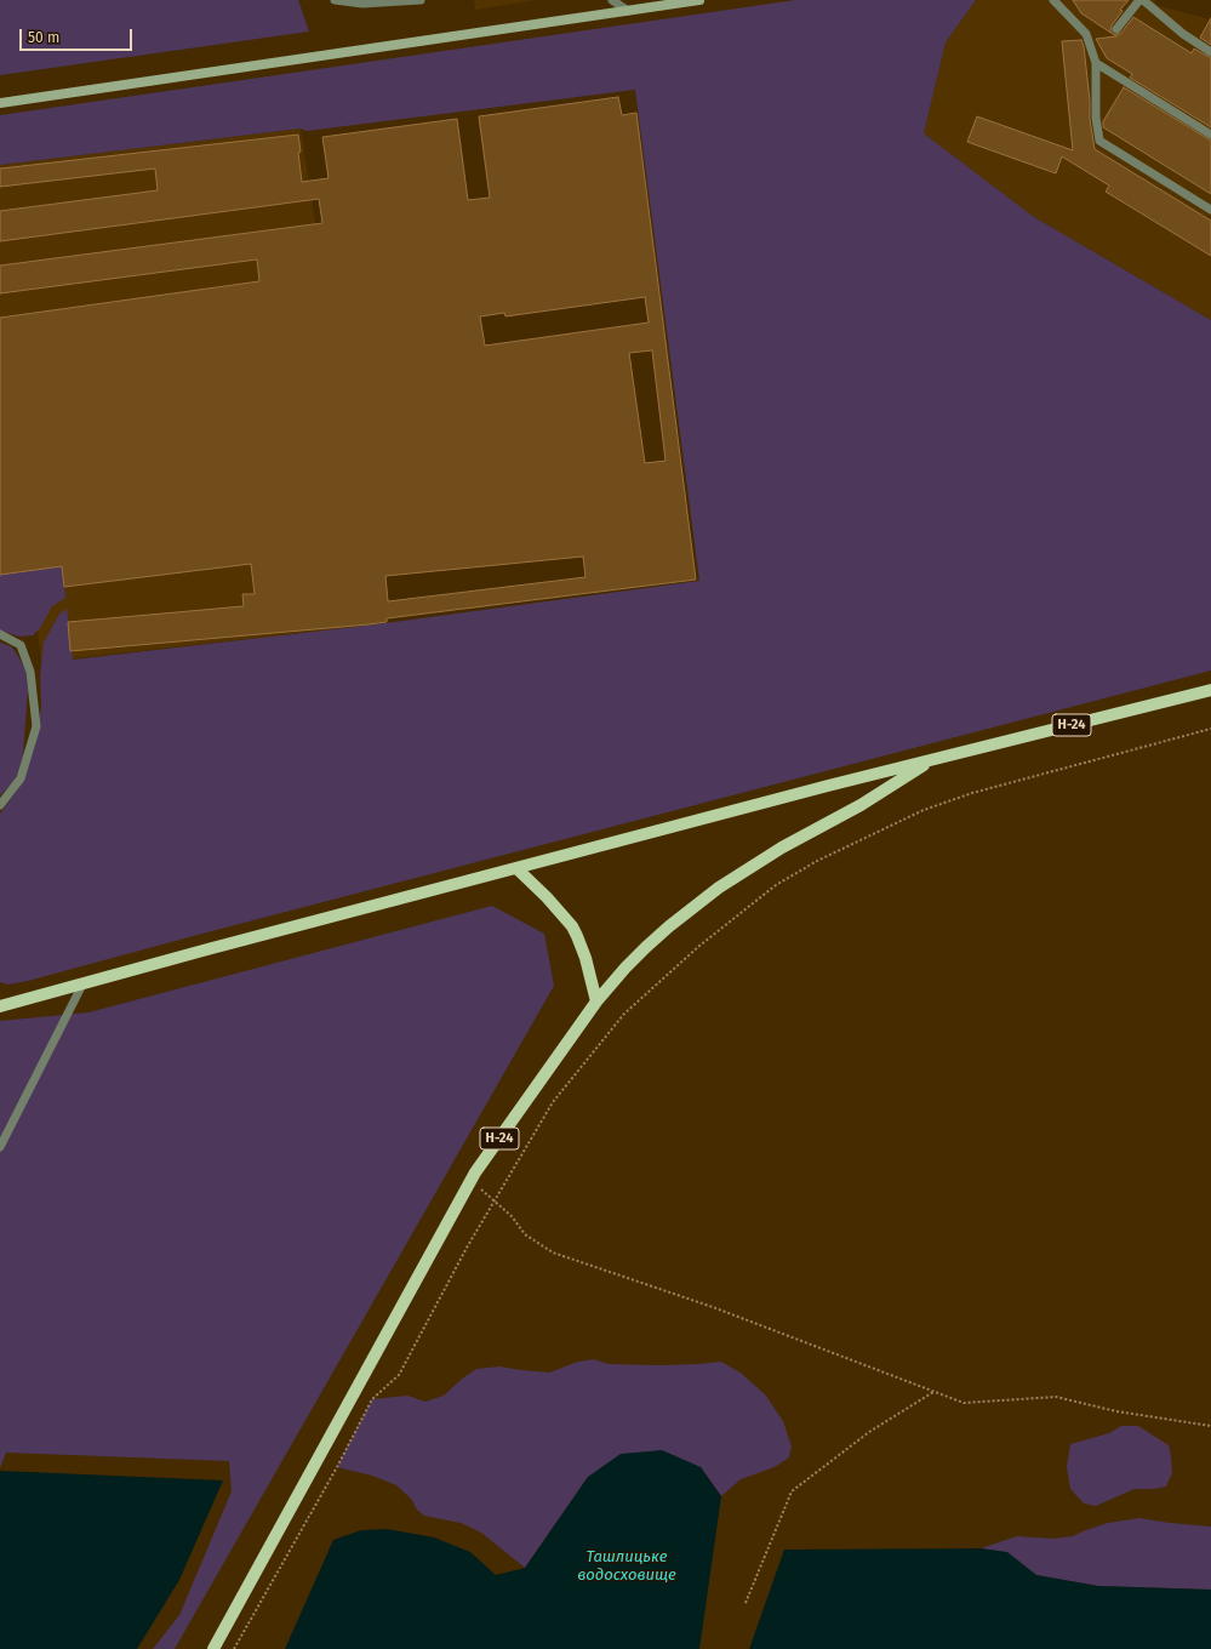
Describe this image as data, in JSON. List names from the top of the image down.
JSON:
{
  "streets": {
    "main road": ["Н-24"]
  },
  "water": ["Ташлицьке водосховище"],
  "scale_bar": "50 m"
}
